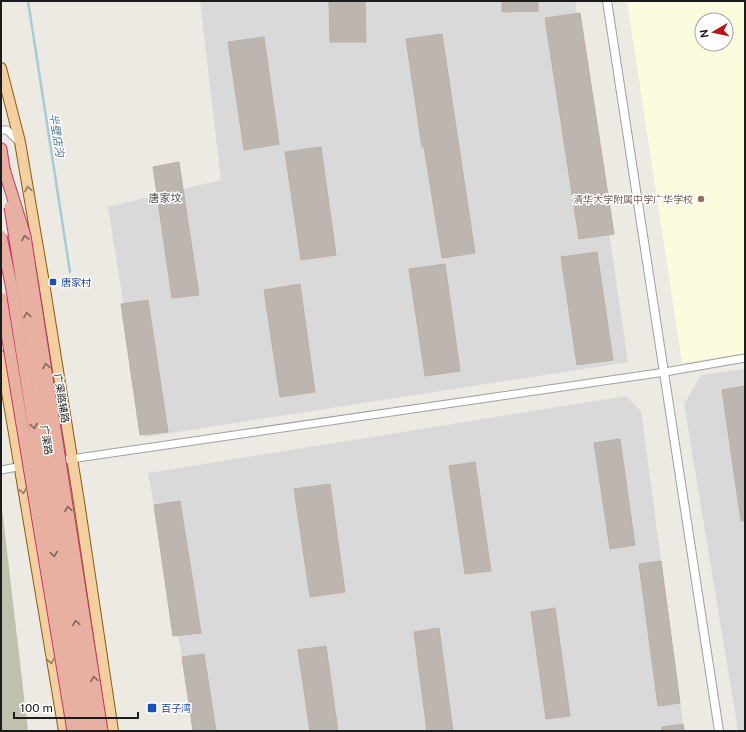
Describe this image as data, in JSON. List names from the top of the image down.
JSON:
{
  "streets": {
    "highway": ["广渠路"],
    "main road": ["广渠路辅路"]
  },
  "one_way": ["广渠路辅路"],
  "districts": ["唐家坟"],
  "water": ["半壁店沟"],
  "places": {
    "other": ["清华大学附属中学广华学校"],
    "transit": ["唐家村", "百子湾"]
  },
  "scale_bar": "100 m",
  "north": "left"
}
